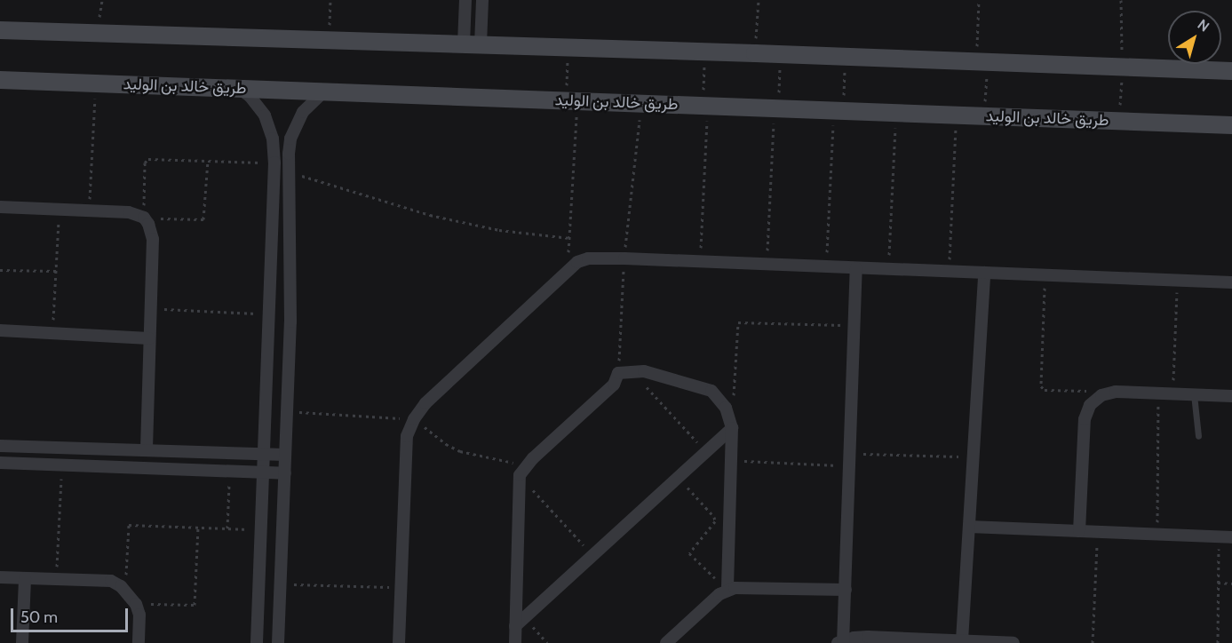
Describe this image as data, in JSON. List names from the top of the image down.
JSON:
{
  "streets": {
    "street": ["طريق خالد بن الوليد"]
  },
  "scale_bar": "50 m",
  "north": "top right"
}
